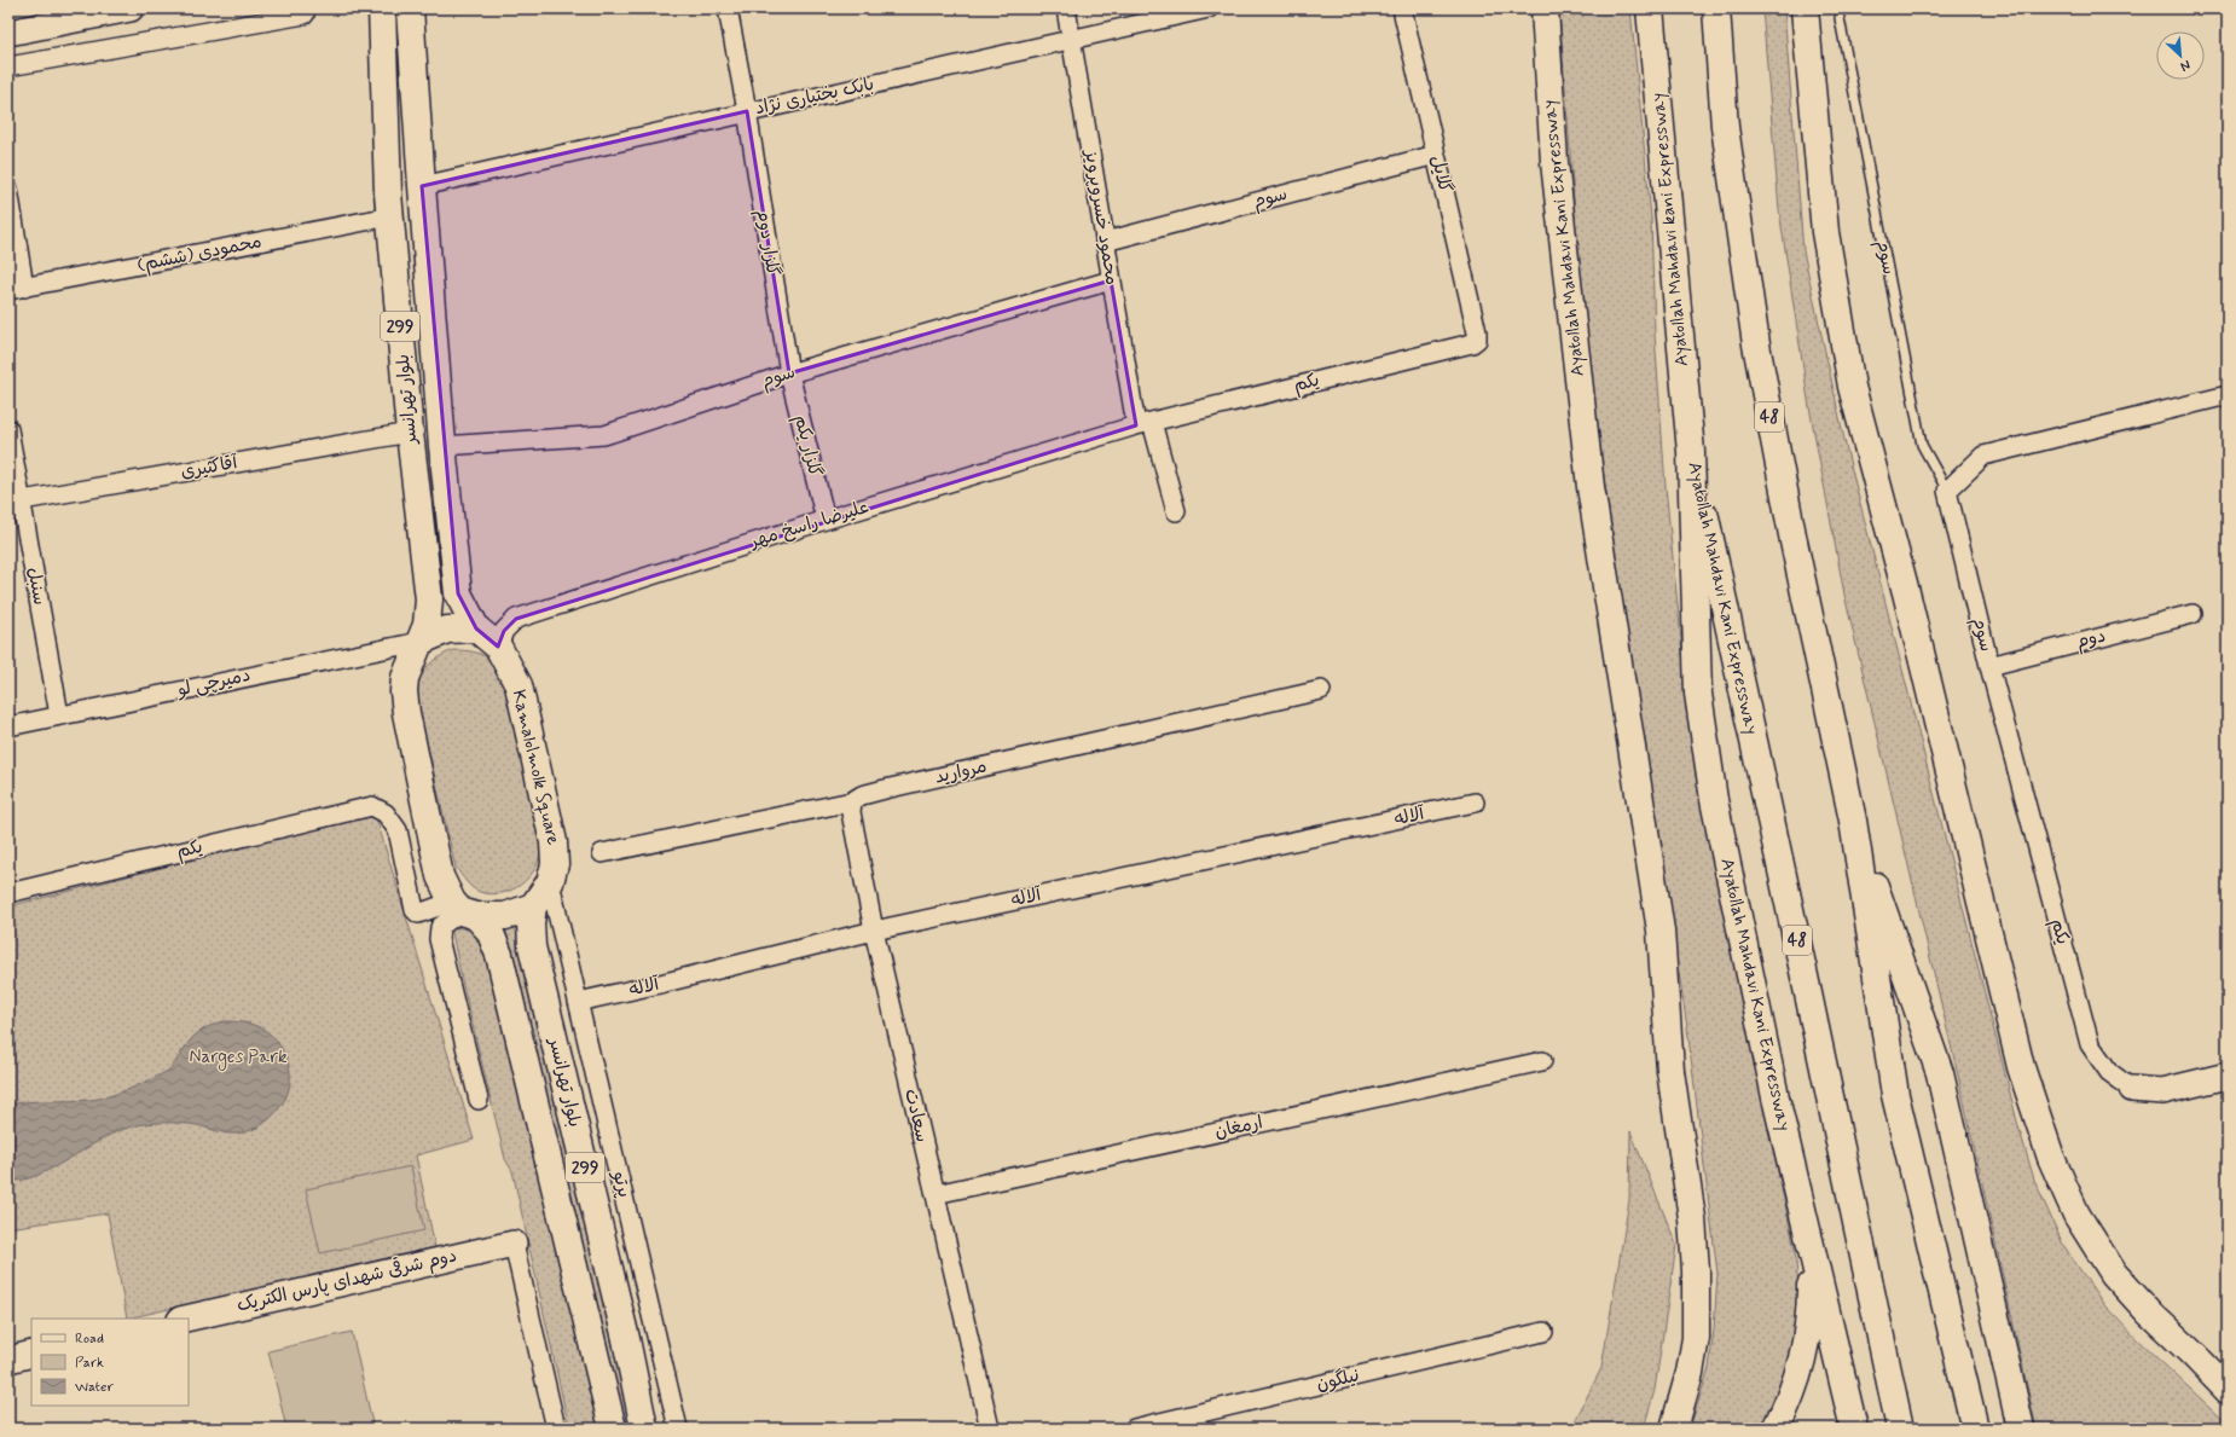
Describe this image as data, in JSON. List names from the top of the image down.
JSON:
{
  "streets": {
    "main road": [
      "Ayatollah Mahdavi kani Expressway",
      "Ayatollah Mahdavi Kani Expressway",
      "299",
      "بلوار تهرانسر",
      "48",
      "Kamalolmolk Square"
    ],
    "street": [
      "بابک بختیاری نژاد",
      "گلایل",
      "سوم",
      "محمود خسروپرویز",
      "گلزار دوم",
      "محمودی (ششم)",
      "یکم",
      "گلزار یکم",
      "آقاکثیری",
      "علیرضا راسخ مهر",
      "سنبل",
      "دوم",
      "دمیرچی لو",
      "مروارید",
      "آلاله",
      "سعادت",
      "ارمغان",
      "پرتو",
      "دوم شرقی شهدای پارس الکتریک",
      "نیلگون"
    ]
  },
  "crossings": [
    ["بابک بختیاری نژاد", "محمود خسروپرویز"],
    ["بابک بختیاری نژاد", "گلزار دوم"],
    ["بابک بختیاری نژاد", "بلوار تهرانسر"],
    ["گلایل", "سوم"],
    ["گلایل", "یکم"],
    ["سوم", "محمود خسروپرویز"],
    ["سوم", "گلزار دوم"],
    ["سوم", "یکم"],
    ["سوم", "بلوار تهرانسر"],
    ["سوم", "گلزار یکم"],
    ["سوم", "دوم"],
    ["محمود خسروپرویز", "یکم"],
    ["محمود خسروپرویز", "علیرضا راسخ مهر"],
    ["Ayatollah Mahdavi kani Expressway", "Ayatollah Mahdavi Kani Expressway"],
    ["گلزار دوم", "گلزار یکم"],
    ["محمودی (ششم)", "بلوار تهرانسر"],
    ["یکم", "بلوار تهرانسر"],
    ["یکم", "علیرضا راسخ مهر"],
    ["یکم", "دوم"],
    ["بلوار تهرانسر", "آقاکثیری"],
    ["بلوار تهرانسر", "دمیرچی لو"],
    ["بلوار تهرانسر", "Kamalolmolk Square"],
    ["گلزار یکم", "علیرضا راسخ مهر"],
    ["آقاکثیری", "سنبل"],
    ["علیرضا راسخ مهر", "Kamalolmolk Square"],
    ["سنبل", "دمیرچی لو"],
    ["Kamalolmolk Square", "پرتو"],
    ["مروارید", "سعادت"],
    ["آلاله", "سعادت"],
    ["آلاله", "پرتو"],
    ["سعادت", "ارمغان"]
  ],
  "parks": ["Narges Park"],
  "legend": ["Road", "Park", "Water"],
  "north": "bottom right"
}
